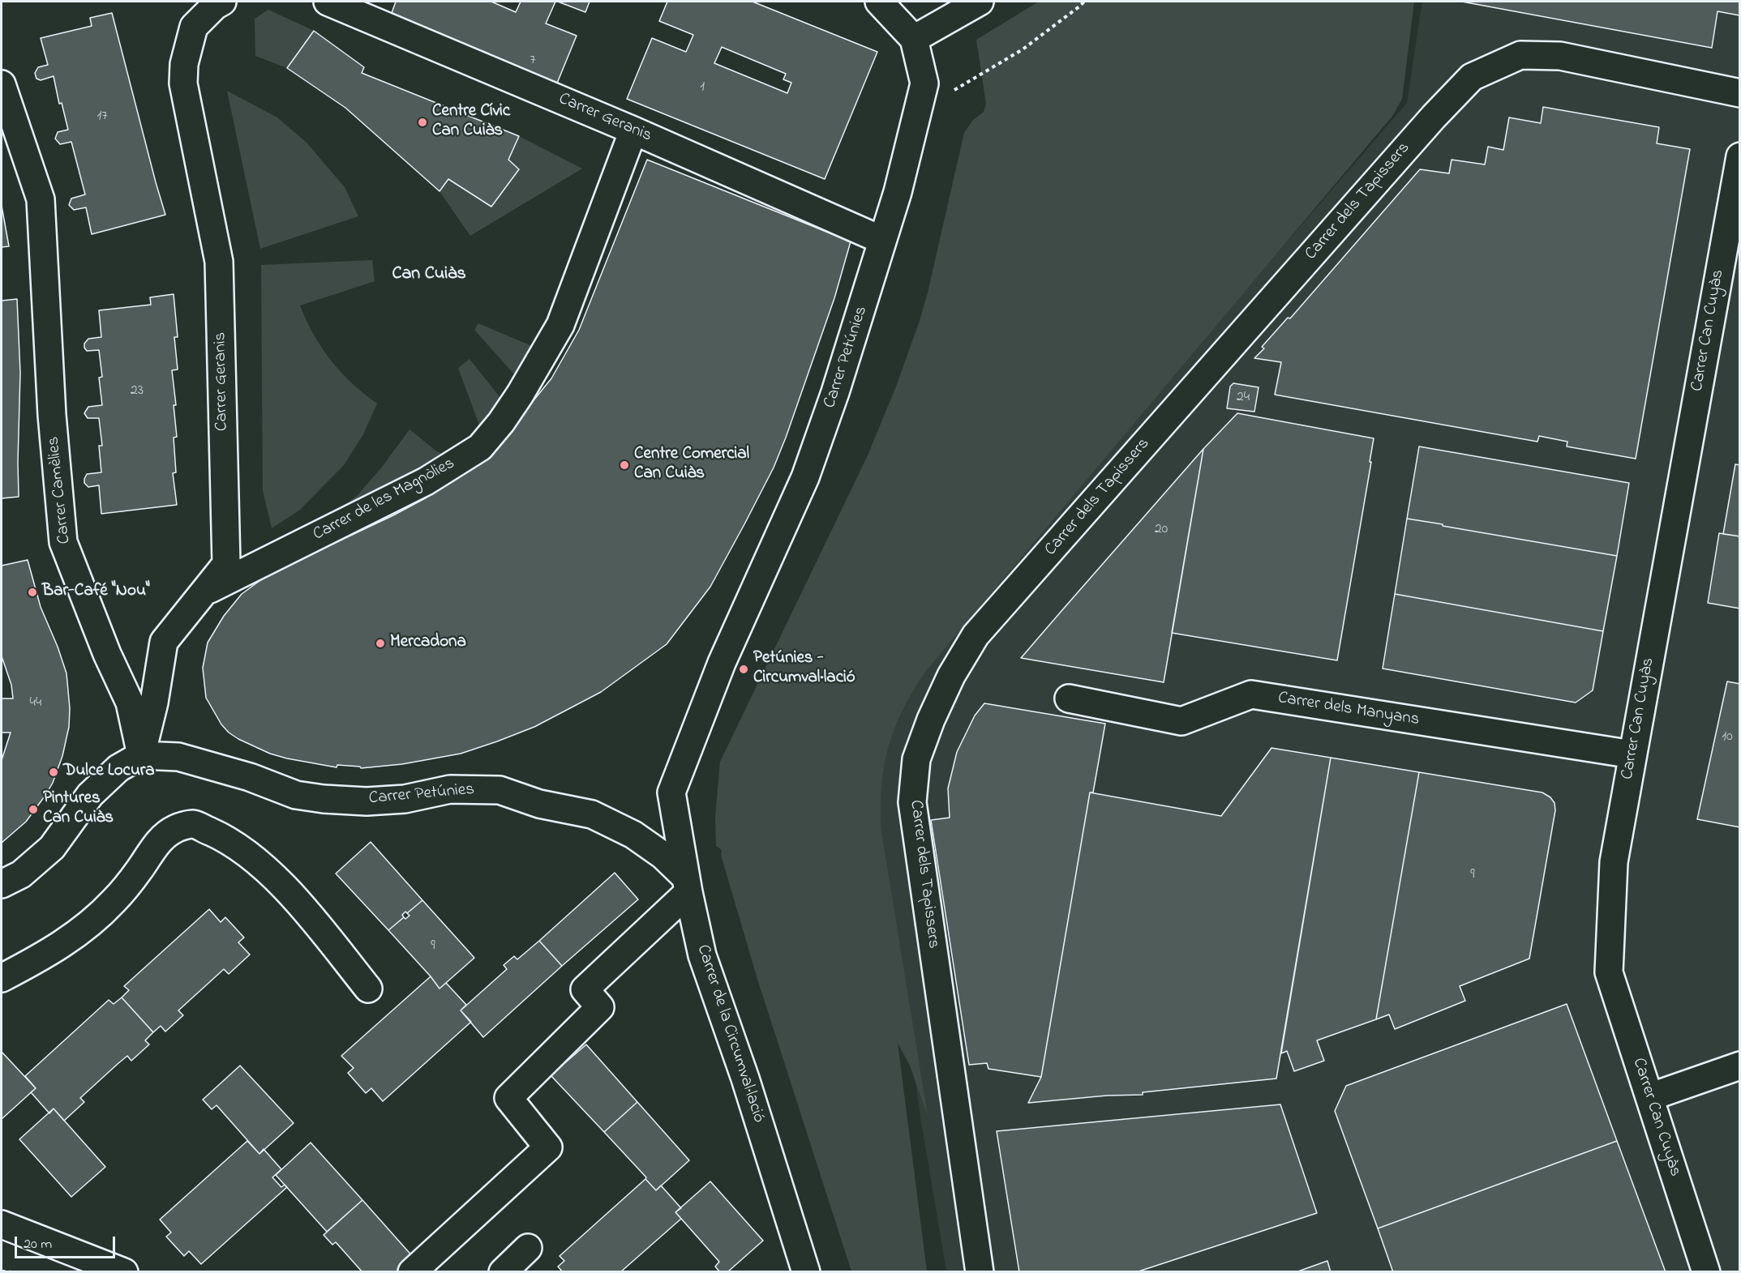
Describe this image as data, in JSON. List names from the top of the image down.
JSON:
{
  "streets": {
    "street": [
      "Carrer Geranis",
      "Carrer dels Tapissers",
      "Carrer Can Cuyàs",
      "Carrer Petúnies",
      "Carrer Camèlies",
      "Carrer de les Magnòlies",
      "Carrer dels Manyans",
      "Carrer de la Circumval·lació"
    ]
  },
  "crossings": [
    ["Carrer Geranis", "Carrer Petúnies"],
    ["Carrer Geranis", "Carrer Camèlies"],
    ["Carrer Geranis", "Carrer de les Magnòlies"],
    ["Carrer Can Cuyàs", "Carrer dels Manyans"],
    ["Carrer Petúnies", "Carrer Camèlies"],
    ["Carrer Petúnies", "Carrer de la Circumval·lació"]
  ],
  "districts": ["Can Cuiàs"],
  "places": [
    "Centre Cívic Can Cuiàs",
    "Centre Comercial Can Cuiàs",
    "Bar-Café \"Nou\"",
    "Mercadona",
    "Petúnies - Circumval·lació",
    "Dulce Locura",
    "Pintures Can Cuiàs"
  ],
  "house_numbers": [
    "7",
    "1",
    "17",
    "23",
    "24",
    "20",
    "44",
    "10",
    "9",
    "9"
  ],
  "scale_bar": "20 m"
}
